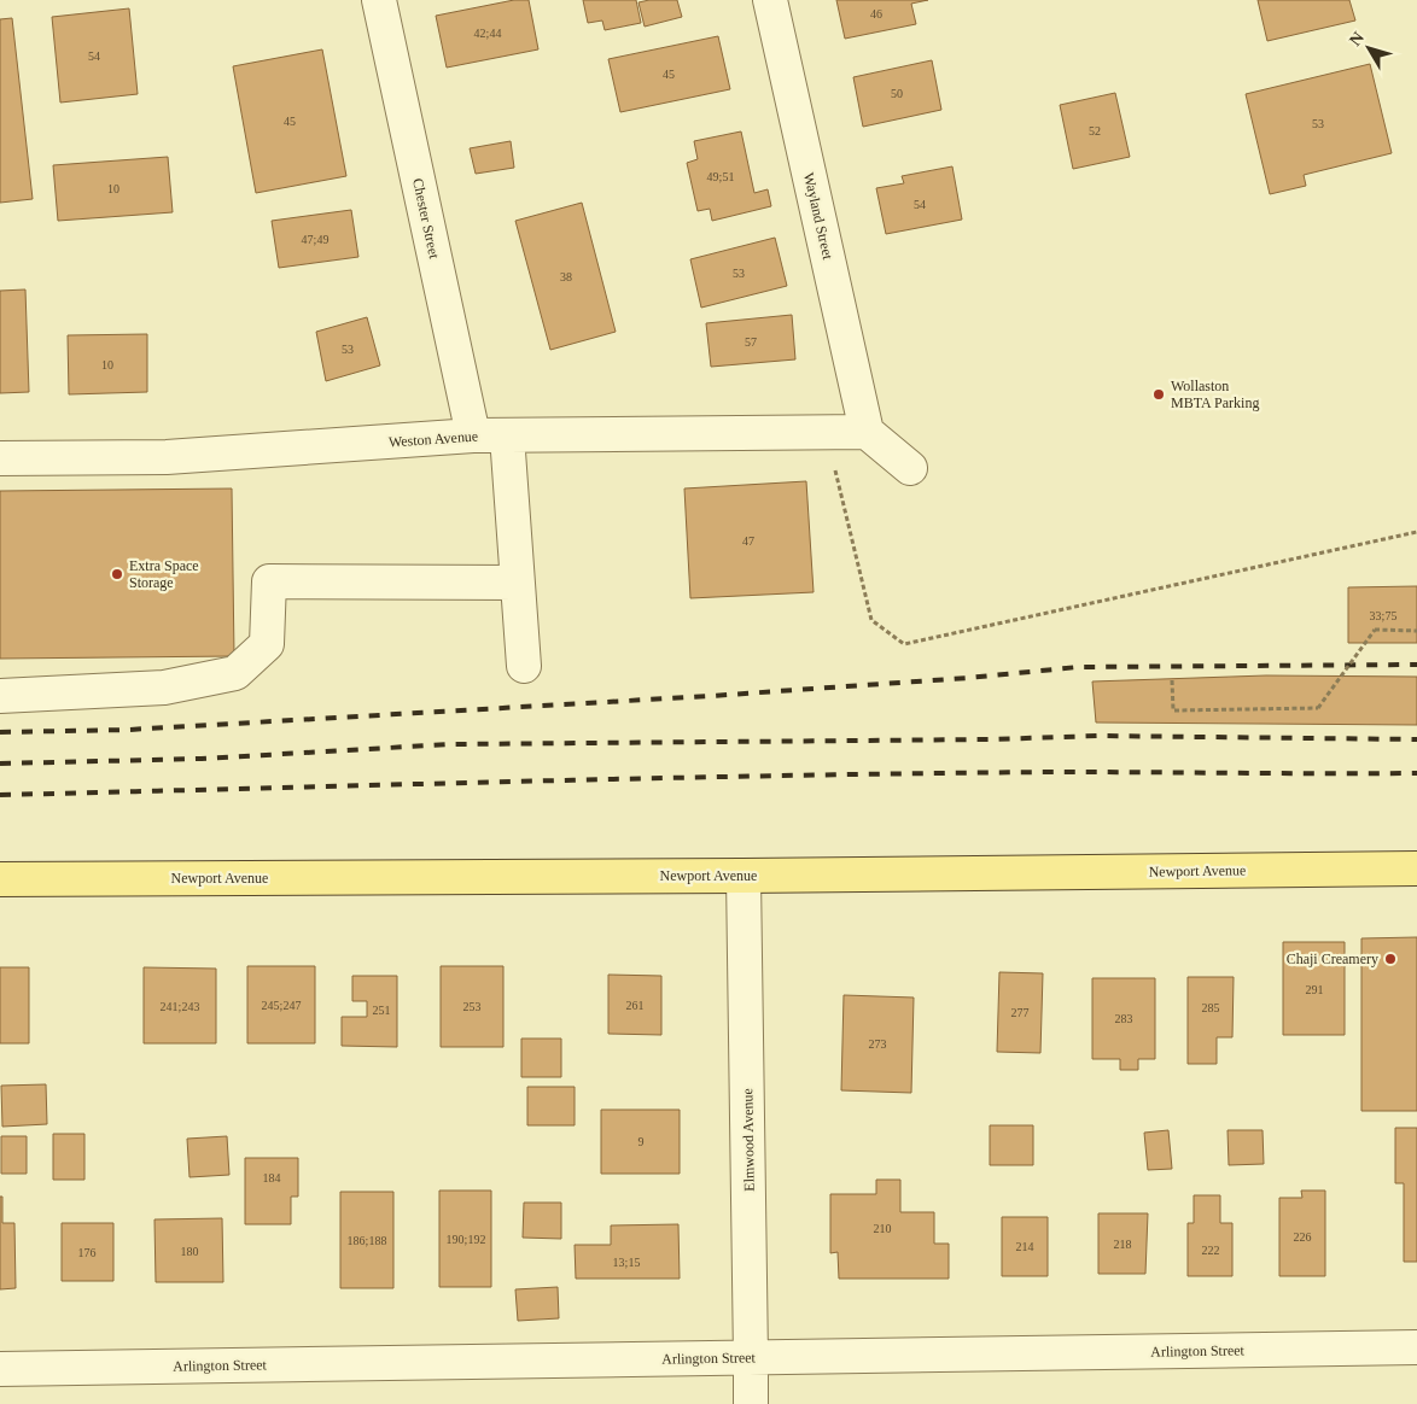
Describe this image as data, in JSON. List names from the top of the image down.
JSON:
{
  "streets": {
    "main road": ["Newport Avenue"],
    "street": [
      "Wayland Street",
      "Chester Street",
      "Weston Avenue",
      "Elmwood Avenue",
      "Arlington Street"
    ]
  },
  "crossings": [
    ["Wayland Street", "Weston Avenue"],
    ["Chester Street", "Weston Avenue"],
    ["Newport Avenue", "Elmwood Avenue"],
    ["Elmwood Avenue", "Arlington Street"]
  ],
  "places": ["Wollaston MBTA Parking", "Extra Space Storage", "Chaji Creamery"],
  "house_numbers": [
    "46",
    "42;44",
    "54",
    "45",
    "50",
    "45",
    "53",
    "52",
    "49;51",
    "10",
    "54",
    "47;49",
    "53",
    "38",
    "57",
    "53",
    "10",
    "47",
    "33;75",
    "291",
    "245;247",
    "261",
    "241;243",
    "253",
    "285",
    "251",
    "277",
    "283",
    "273",
    "9",
    "184",
    "210",
    "226",
    "190;192",
    "186;188",
    "218",
    "214",
    "222",
    "180",
    "176",
    "13;15"
  ],
  "north": "top left"
}
